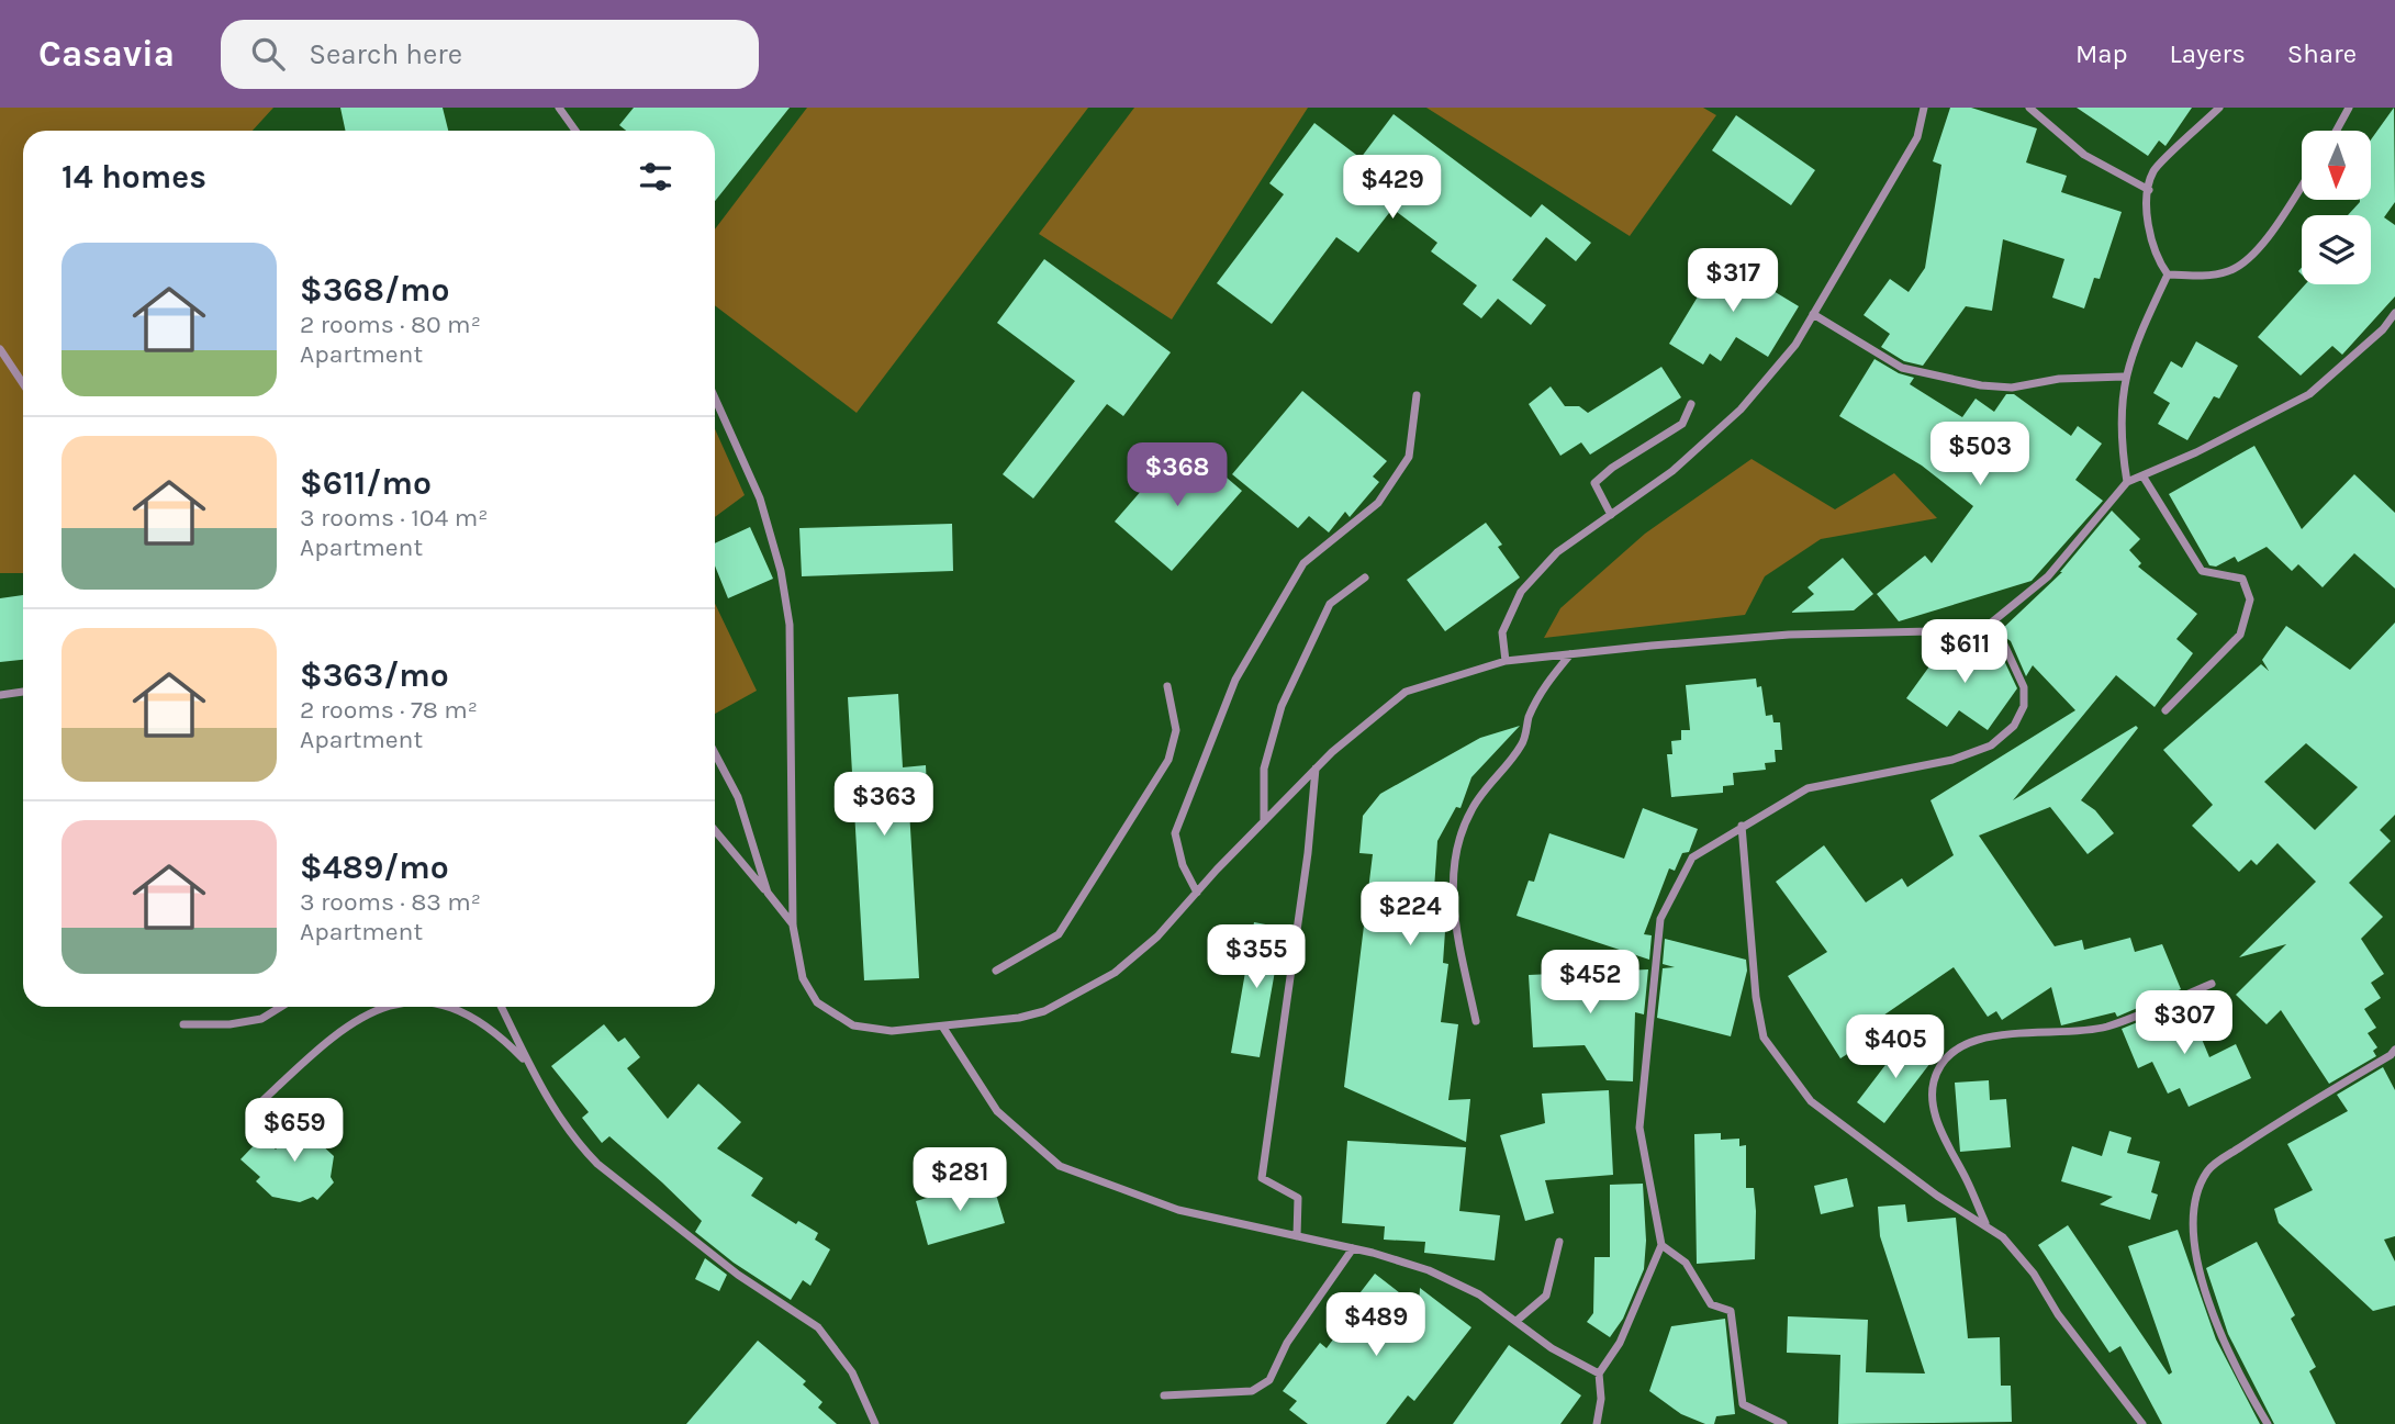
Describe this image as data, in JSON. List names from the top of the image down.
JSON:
{
  "north": "bottom",
  "page": {
    "header": "Casavia",
    "search": "Search here",
    "nav": ["Map", "Layers", "Share"],
    "heading": "14 homes",
    "price": [
      "$429",
      "$317",
      "$503",
      "$368",
      "$611",
      "$363",
      "$224",
      "$355",
      "$452",
      "$307",
      "$405",
      "$659",
      "$281",
      "$489"
    ],
    "list": [
      {
        "name": "$368/mo",
        "note": "2 rooms · 80 m² · Apartment"
      },
      {
        "name": "$611/mo",
        "note": "3 rooms · 104 m² · Apartment"
      },
      {
        "name": "$363/mo",
        "note": "2 rooms · 78 m² · Apartment"
      },
      {
        "name": "$489/mo",
        "note": "3 rooms · 83 m² · Apartment"
      }
    ]
  }
}
